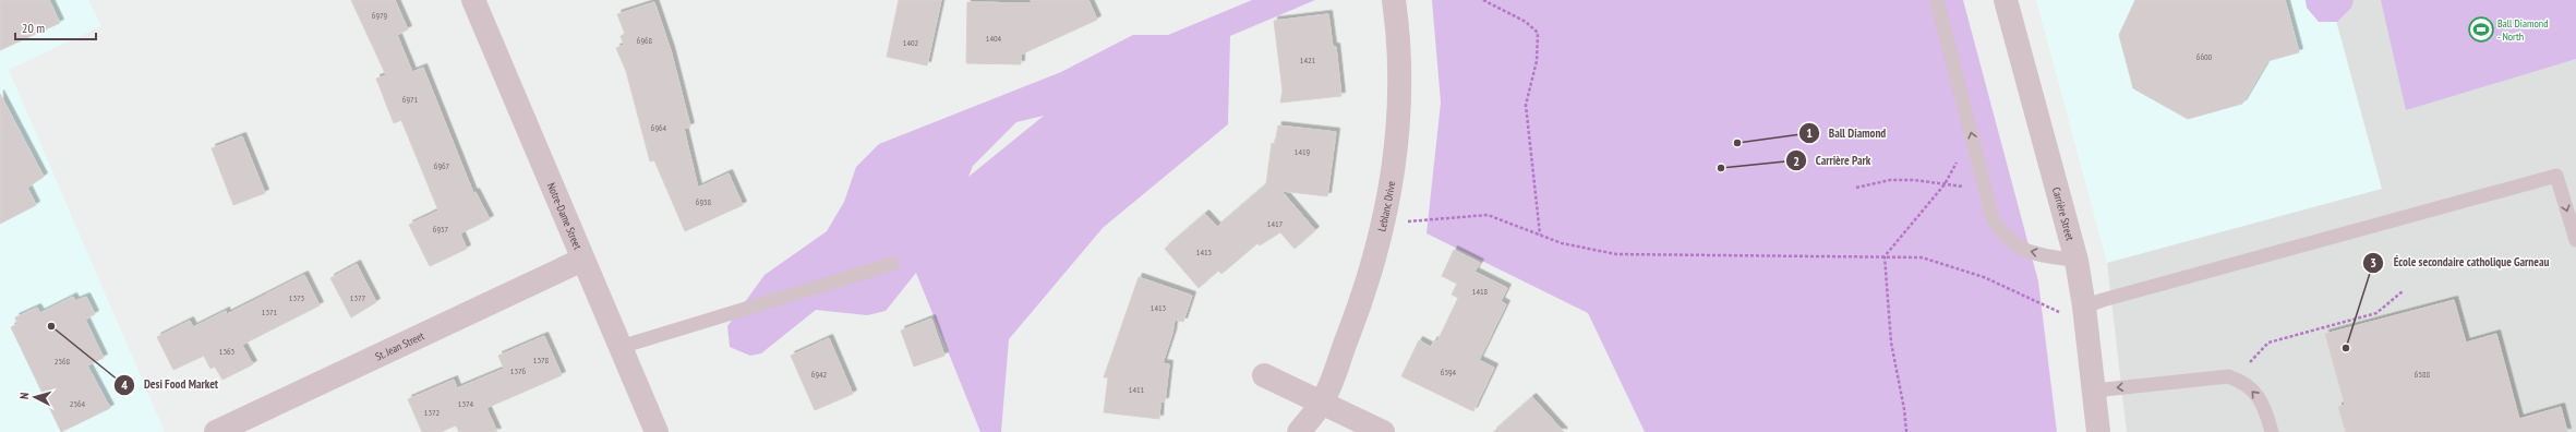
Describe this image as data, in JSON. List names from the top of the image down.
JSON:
{
  "streets": {
    "street": [
      "Leblanc Drive",
      "Carrière Street",
      "Notre-Dame Street",
      "St. Jean Street"
    ]
  },
  "crossings": [
    ["Notre-Dame Street", "St. Jean Street"]
  ],
  "places": {
    "sports": ["Ball Diamond - North"],
    "other": [
      "Ball Diamond",
      "Carrière Park",
      "Desi Food Market",
      "École secondaire catholique Garneau"
    ]
  },
  "house_numbers": [
    "6979",
    "1404",
    "6968",
    "1402",
    "6600",
    "1421",
    "6971",
    "6964",
    "1419",
    "6967",
    "6958",
    "1417",
    "6957",
    "1415",
    "1418",
    "1373",
    "1377",
    "1413",
    "1371",
    "1363",
    "1378",
    "2568",
    "1376",
    "6594",
    "6942",
    "6588",
    "1411",
    "2564",
    "1374",
    "1372"
  ],
  "scale_bar": "20 m",
  "north": "left"
}
